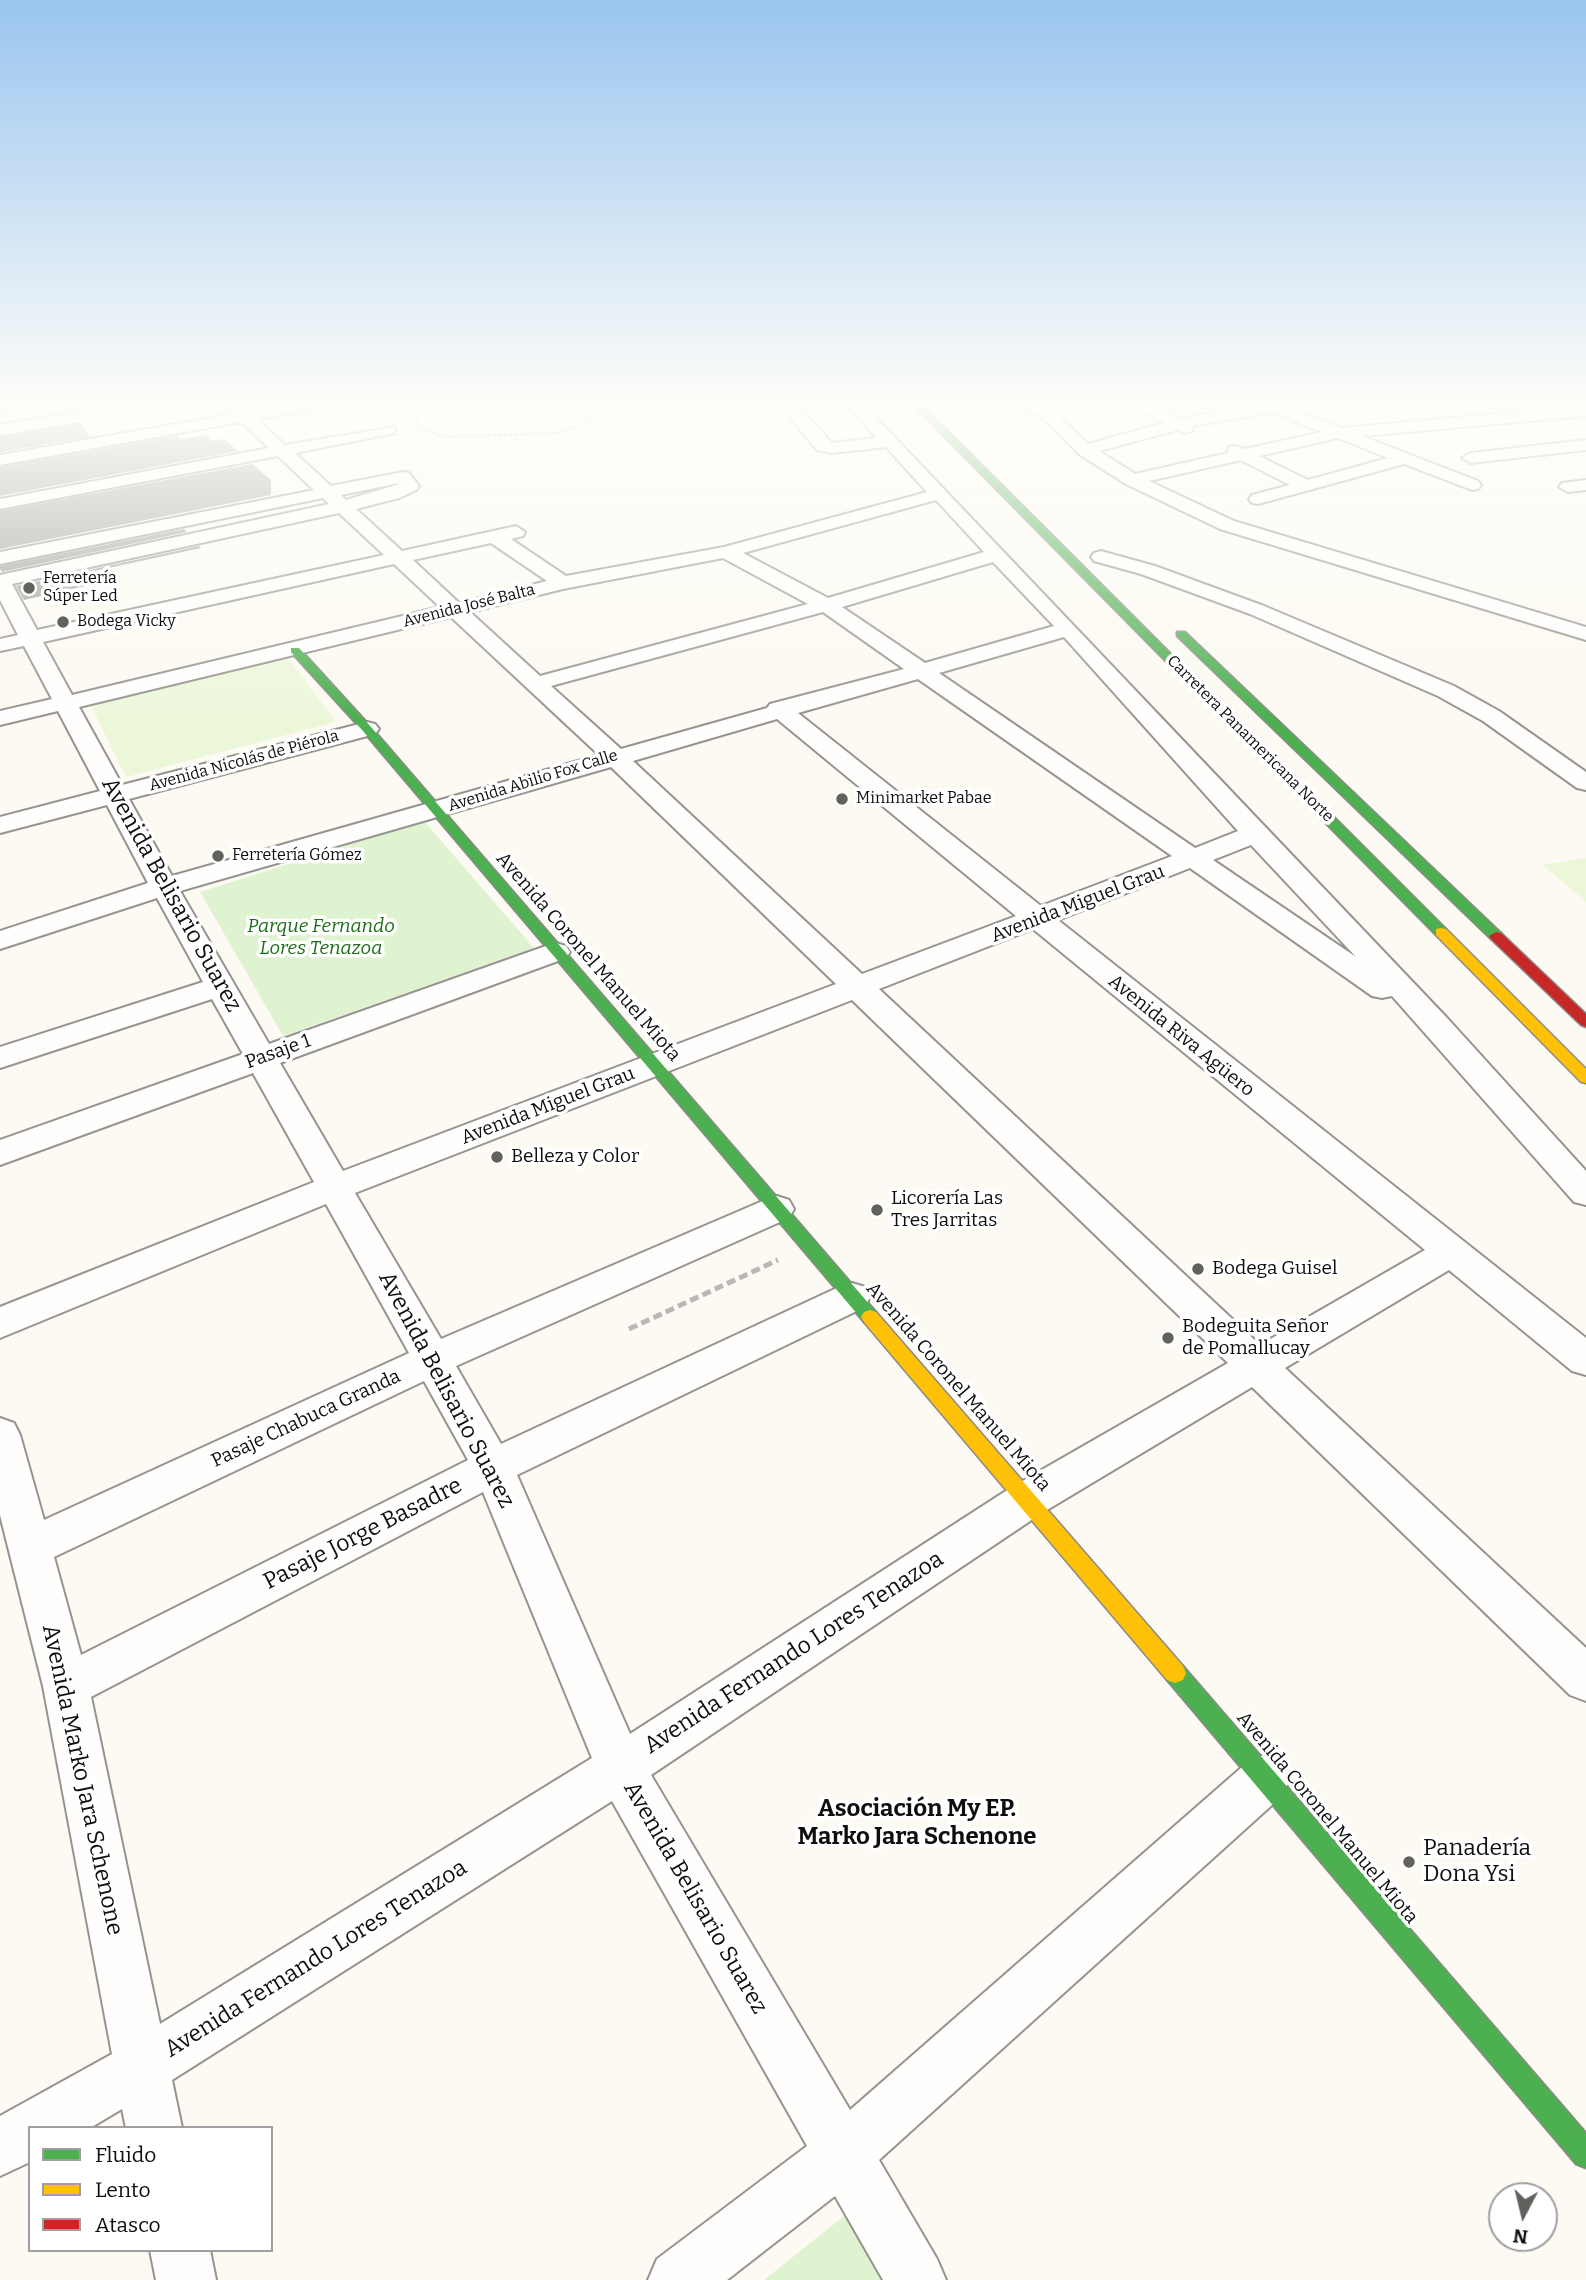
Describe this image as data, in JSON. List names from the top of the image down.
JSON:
{
  "streets": {
    "main road": ["Carretera Panamericana Norte", "Avenida Coronel Manuel Miota"],
    "street": [
      "Avenida José Balta",
      "Avenida Nicolás de Piérola",
      "Avenida Abilio Fox Calle",
      "Avenida Belisario Suarez",
      "Avenida Miguel Grau",
      "Avenida Riva Agüero",
      "Pasaje 1",
      "Pasaje Chabuca Granda",
      "Pasaje Jorge Basadre",
      "Avenida Fernando Lores Tenazoa",
      "Avenida Marko Jara Schenone"
    ]
  },
  "crossings": [
    ["Avenida José Balta", "Avenida Belisario Suarez"],
    ["Avenida José Balta", "Avenida Coronel Manuel Miota"],
    ["Avenida Nicolás de Piérola", "Avenida Belisario Suarez"],
    ["Avenida Nicolás de Piérola", "Avenida Coronel Manuel Miota"],
    ["Avenida Abilio Fox Calle", "Avenida Belisario Suarez"],
    ["Avenida Abilio Fox Calle", "Avenida Coronel Manuel Miota"],
    ["Avenida Abilio Fox Calle", "Avenida Riva Agüero"],
    ["Avenida Belisario Suarez", "Avenida Miguel Grau"],
    ["Avenida Belisario Suarez", "Pasaje 1"],
    ["Avenida Belisario Suarez", "Pasaje Chabuca Granda"],
    ["Avenida Belisario Suarez", "Pasaje Jorge Basadre"],
    ["Avenida Belisario Suarez", "Avenida Fernando Lores Tenazoa"],
    ["Avenida Miguel Grau", "Avenida Coronel Manuel Miota"],
    ["Avenida Miguel Grau", "Avenida Riva Agüero"],
    ["Avenida Coronel Manuel Miota", "Pasaje 1"],
    ["Avenida Coronel Manuel Miota", "Pasaje Chabuca Granda"],
    ["Avenida Coronel Manuel Miota", "Pasaje Jorge Basadre"],
    ["Avenida Coronel Manuel Miota", "Avenida Fernando Lores Tenazoa"],
    ["Avenida Riva Agüero", "Avenida Fernando Lores Tenazoa"],
    ["Pasaje Chabuca Granda", "Avenida Marko Jara Schenone"],
    ["Pasaje Jorge Basadre", "Avenida Marko Jara Schenone"],
    ["Avenida Fernando Lores Tenazoa", "Avenida Marko Jara Schenone"]
  ],
  "districts": ["Asociación My EP. Marko Jara Schenone"],
  "parks": ["Parque Fernando Lores Tenazoa"],
  "places": [
    "Ferretería Súper Led",
    "Bodega Vicky",
    "Minimarket Pabae",
    "Ferretería Gómez",
    "Belleza y Color",
    "Licorería Las Tres Jarritas",
    "Bodega Guisel",
    "Bodeguita Señor de Pomallucay",
    "Panadería Dona Ysi"
  ],
  "legend": ["Fluido", "Lento", "Atasco"],
  "north": "bottom"
}
